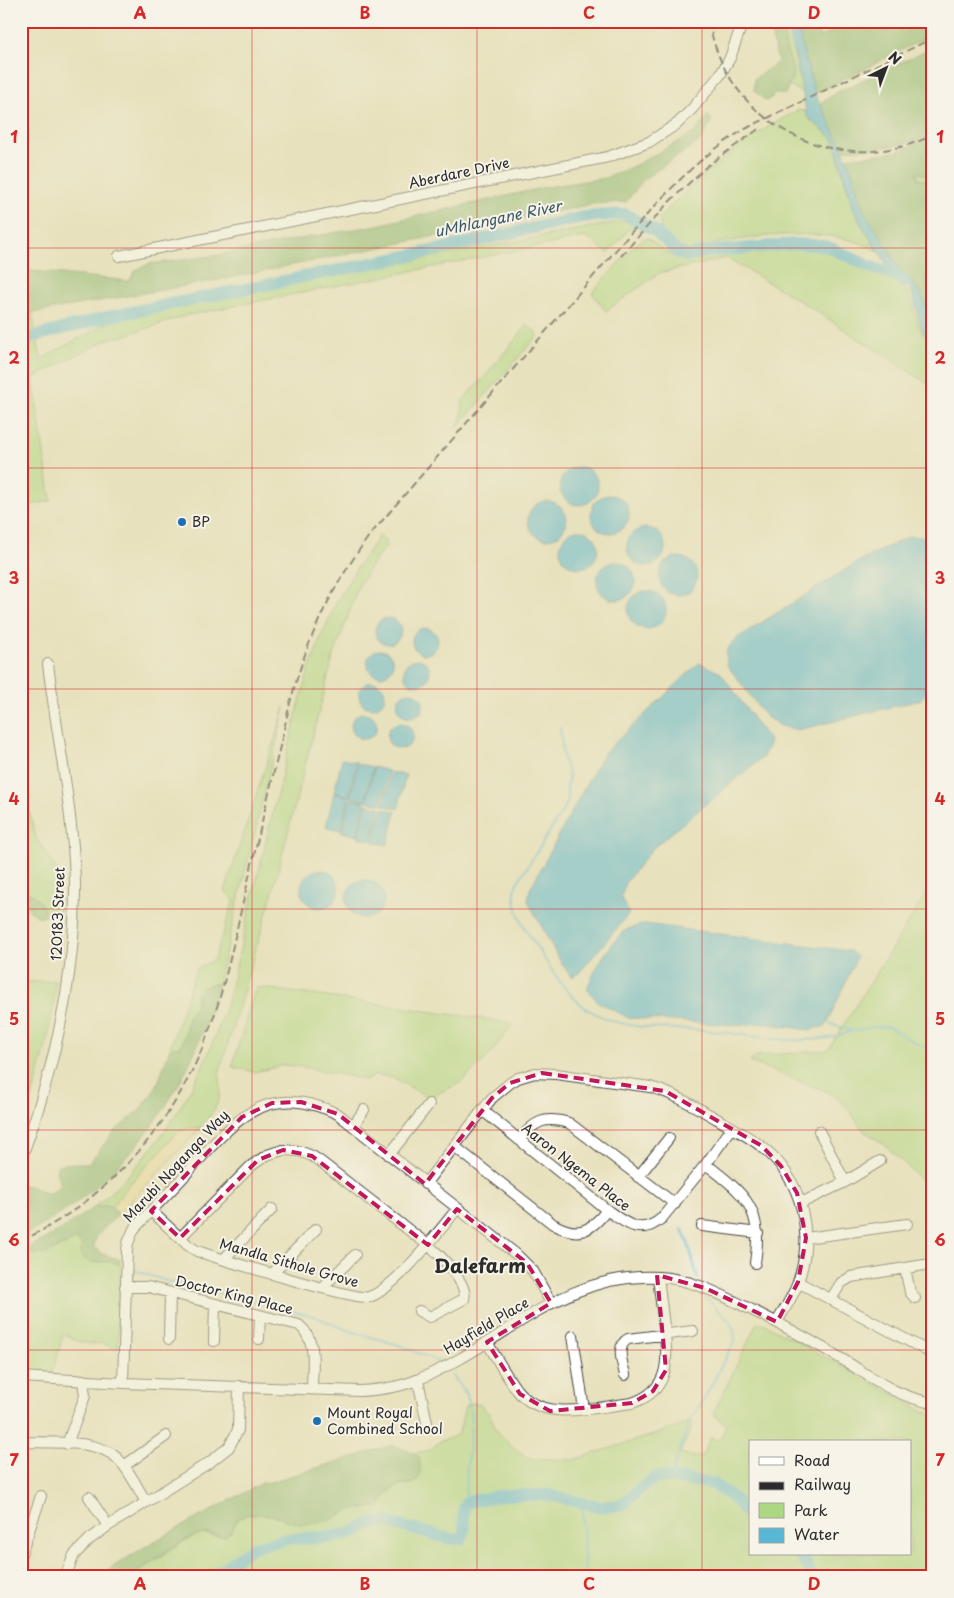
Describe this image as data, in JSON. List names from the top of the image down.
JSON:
{
  "streets": {
    "street": [
      "Aberdare Drive",
      "120183 Street",
      "Marubi Noganga Way",
      "Aaron Ngema Place",
      "Mandla Sithole Grove",
      "Doctor King Place",
      "Hayfield Place"
    ]
  },
  "crossings": [
    ["Marubi Noganga Way", "Mandla Sithole Grove"],
    ["Marubi Noganga Way", "Doctor King Place"],
    ["Marubi Noganga Way", "Hayfield Place"],
    ["Doctor King Place", "Hayfield Place"]
  ],
  "districts": ["Dalefarm"],
  "water": ["uMhlangane River"],
  "places": ["BP", "Mount Royal Combined School"],
  "legend": [
    "Road",
    "Railway",
    "Park",
    "Water"
  ],
  "north": "top right",
  "grid": {
    "columns": [
      "A",
      "B",
      "C",
      "D"
    ],
    "rows": [
      "1",
      "2",
      "3",
      "4",
      "5",
      "6",
      "7"
    ]
  }
}
